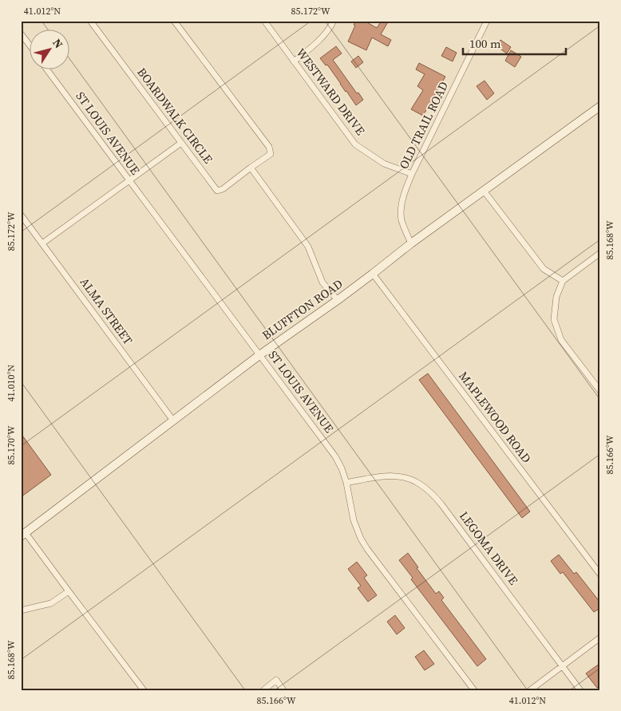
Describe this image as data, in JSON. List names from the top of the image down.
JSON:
{
  "streets": {
    "main road": ["BLUFFTON ROAD"],
    "street": [
      "WESTWARD DRIVE",
      "BOARDWALK CIRCLE",
      "OLD TRAIL ROAD",
      "ST LOUIS AVENUE",
      "ALMA STREET",
      "MAPLEWOOD ROAD",
      "LEGOMA DRIVE"
    ]
  },
  "crossings": [
    ["WESTWARD DRIVE", "OLD TRAIL ROAD"],
    ["OLD TRAIL ROAD", "BLUFFTON ROAD"],
    ["ST LOUIS AVENUE", "BLUFFTON ROAD"],
    ["ST LOUIS AVENUE", "LEGOMA DRIVE"],
    ["BLUFFTON ROAD", "ALMA STREET"],
    ["BLUFFTON ROAD", "MAPLEWOOD ROAD"]
  ],
  "scale_bar": "100 m",
  "north": "top right",
  "coordinates": [
    "41.012°N",
    "85.172°W",
    "85.168°W",
    "41.010°N",
    "85.170°W",
    "85.166°W"
  ]
}
